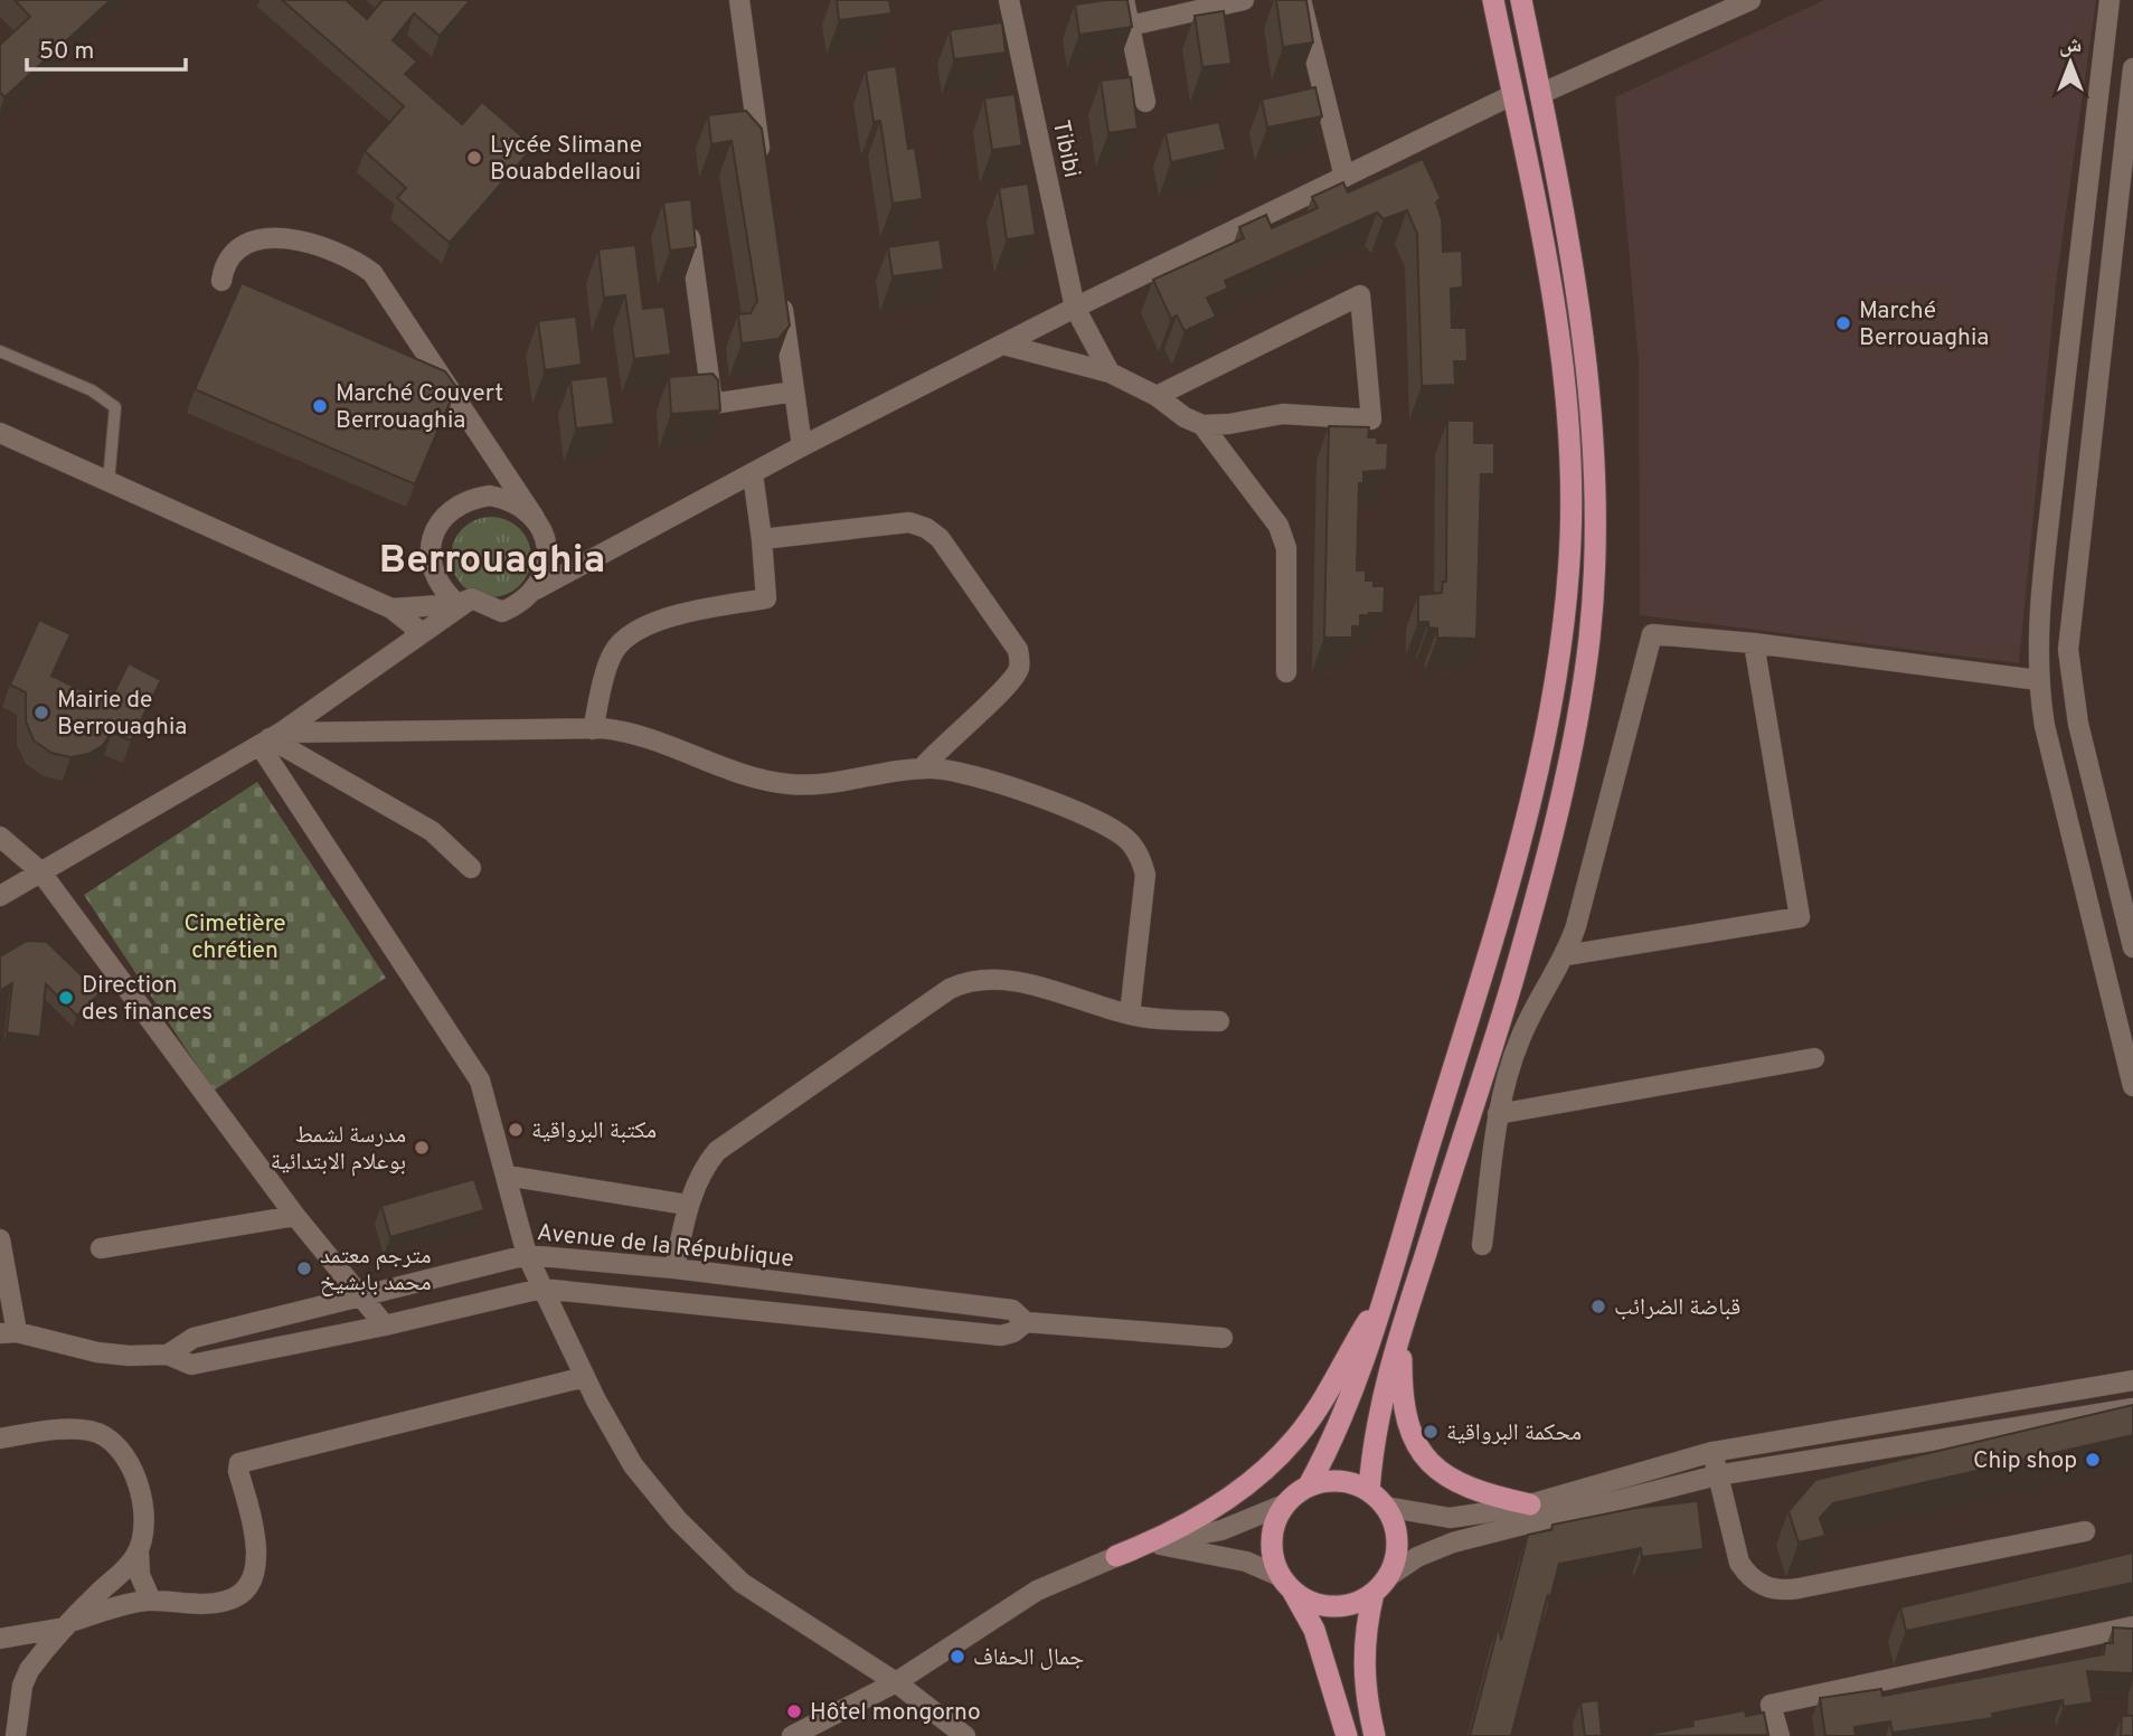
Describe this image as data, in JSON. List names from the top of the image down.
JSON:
{
  "streets": {
    "street": ["Tibibi", "Avenue de la République"]
  },
  "districts": ["Berrouaghia"],
  "parks": ["Cimetière chrétien"],
  "places": [
    "Lycée Slimane Bouabdellaoui",
    "Marché Berrouaghia",
    "Marché Couvert Berrouaghia",
    "Mairie de Berrouaghia",
    "Direction des finances",
    "مكتبة البرواقية",
    "مدرسة لشمط بوعلام الابتدائية",
    "مترجم معتمد محمد بابشيخ",
    "قباضة الضرائب",
    "محكمة البرواقية",
    "Chip shop",
    "جمال الحفاف",
    "Hôtel mongorno"
  ],
  "scale_bar": "50 m",
  "north": "top"
}
